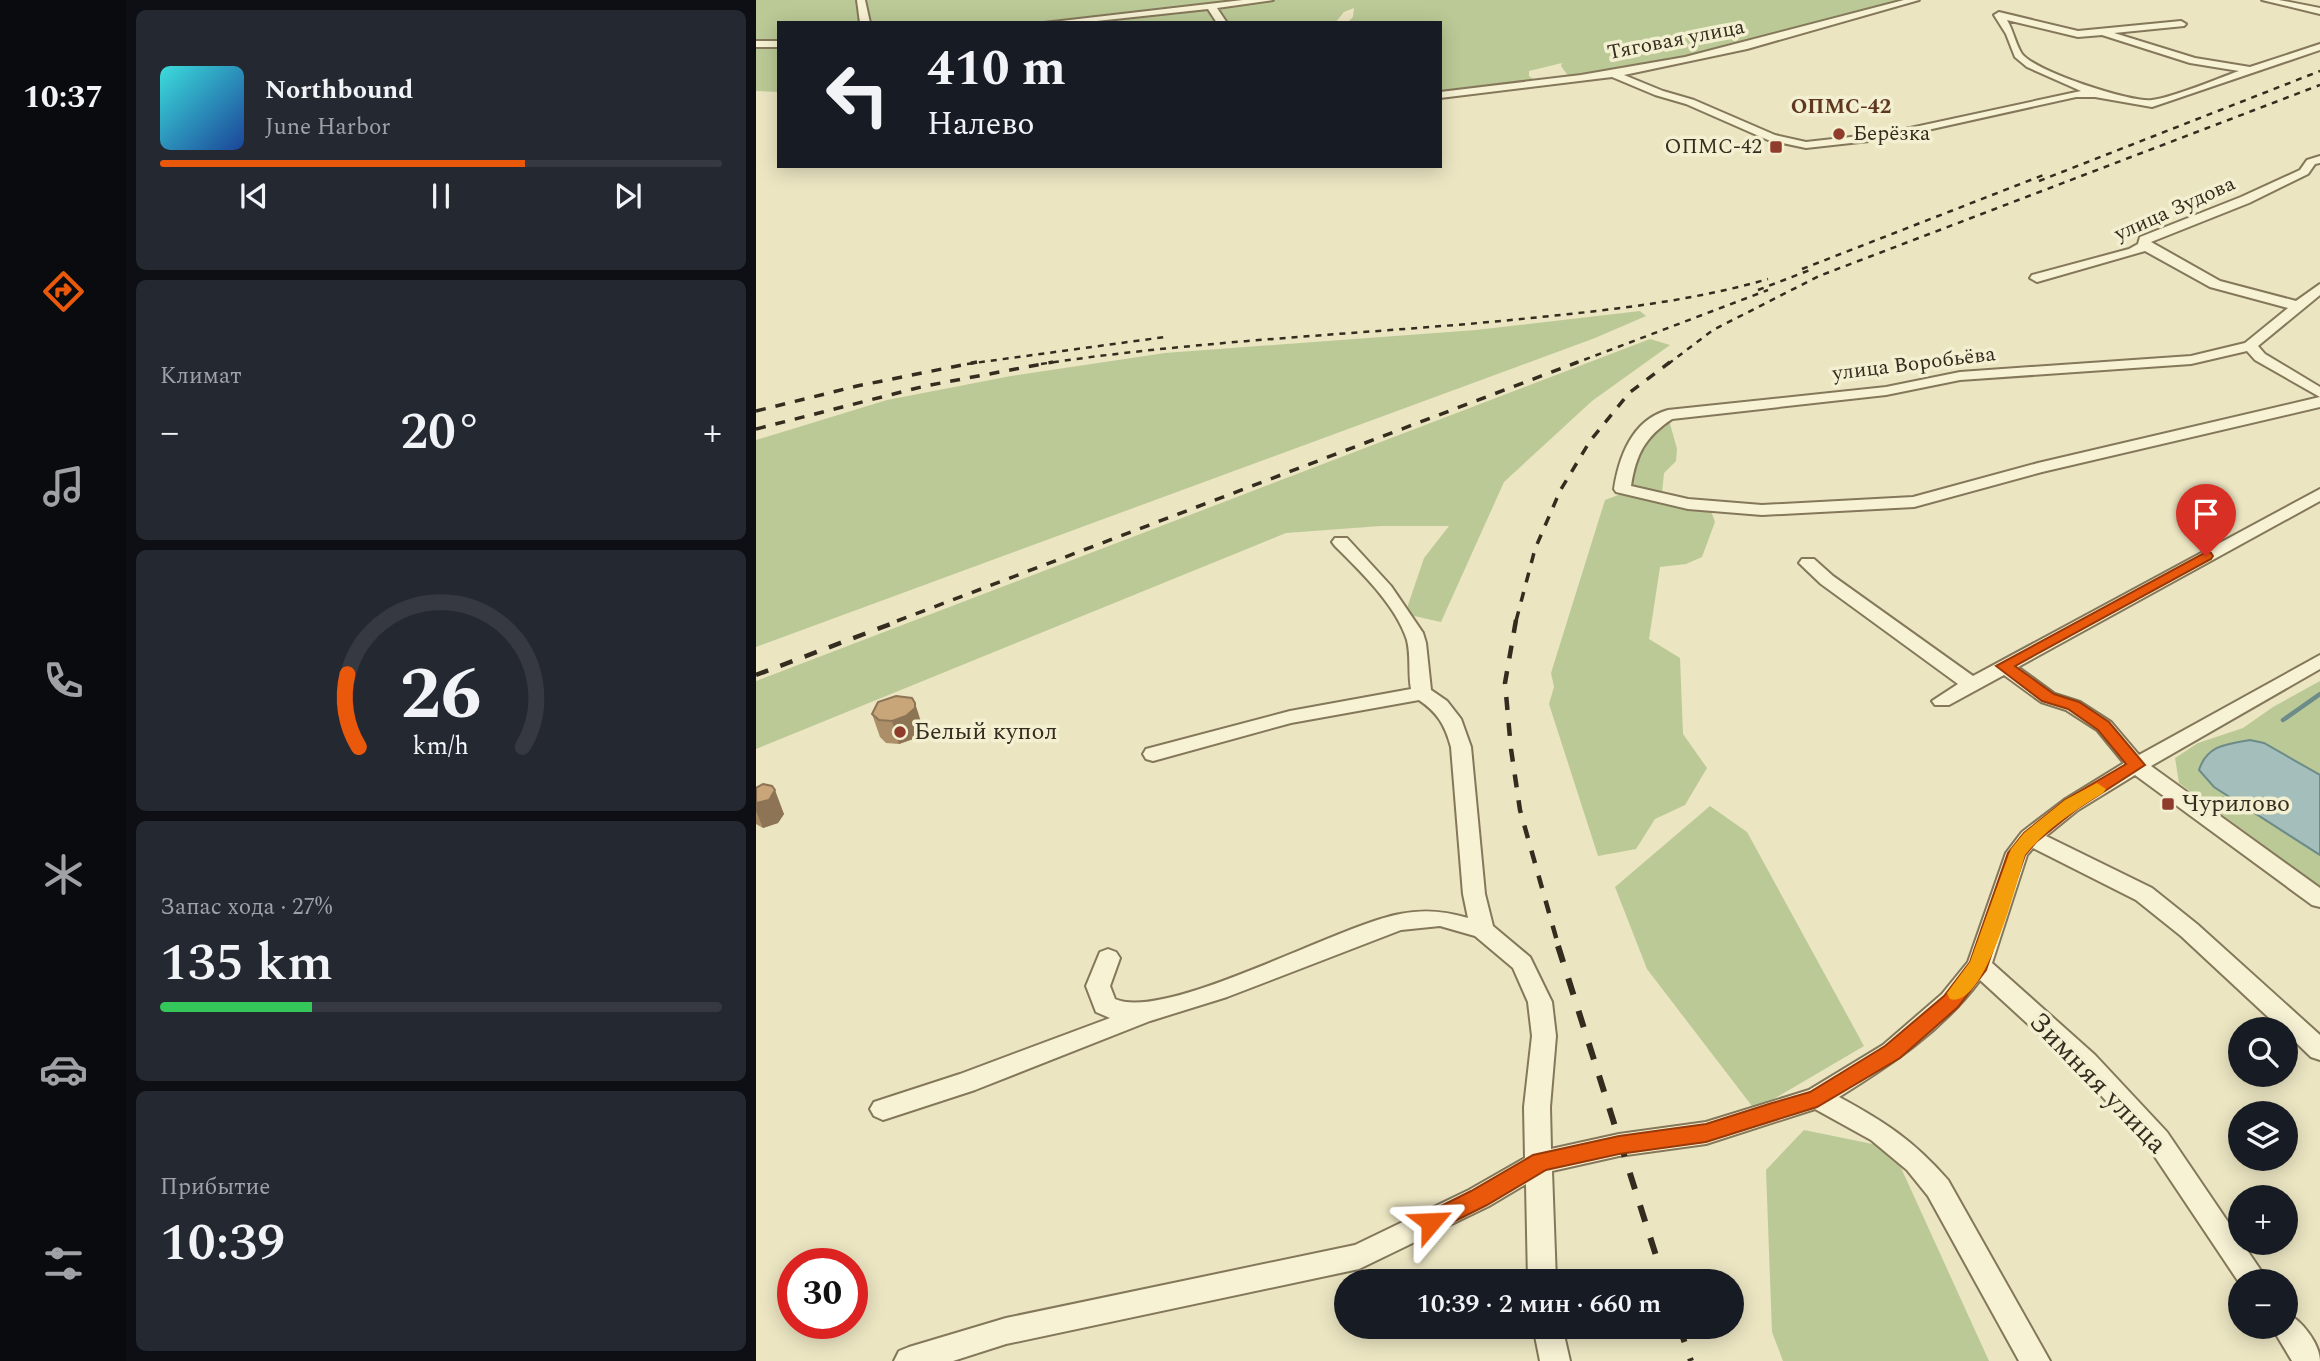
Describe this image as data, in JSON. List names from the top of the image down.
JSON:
{
  "streets": {
    "street": [
      "Тяговая улица",
      "улица Зудова",
      "улица Воробьёва",
      "Зимняя улица"
    ]
  },
  "districts": ["ОПМС-42"],
  "places": {
    "other": ["Берёзка", "Белый купол"],
    "transit": ["ОПМС-42", "Чурилово"]
  },
  "page": {
    "tabs": "10:37",
    "turn": ["410 m", "Налево"],
    "song": ["Northbound", "June Harbor"],
    "tile": [
      "Климат",
      ["Запас хода · 27%", "135 km"],
      ["Прибытие", "10:39"]
    ],
    "heat": ["−", "20°", "+"],
    "map_buttons": ["+", "−"],
    "limit": "30",
    "trip": "10:39 · 2 мин · 660 m",
    "gauge": ["26", "km/h"]
  }
}
